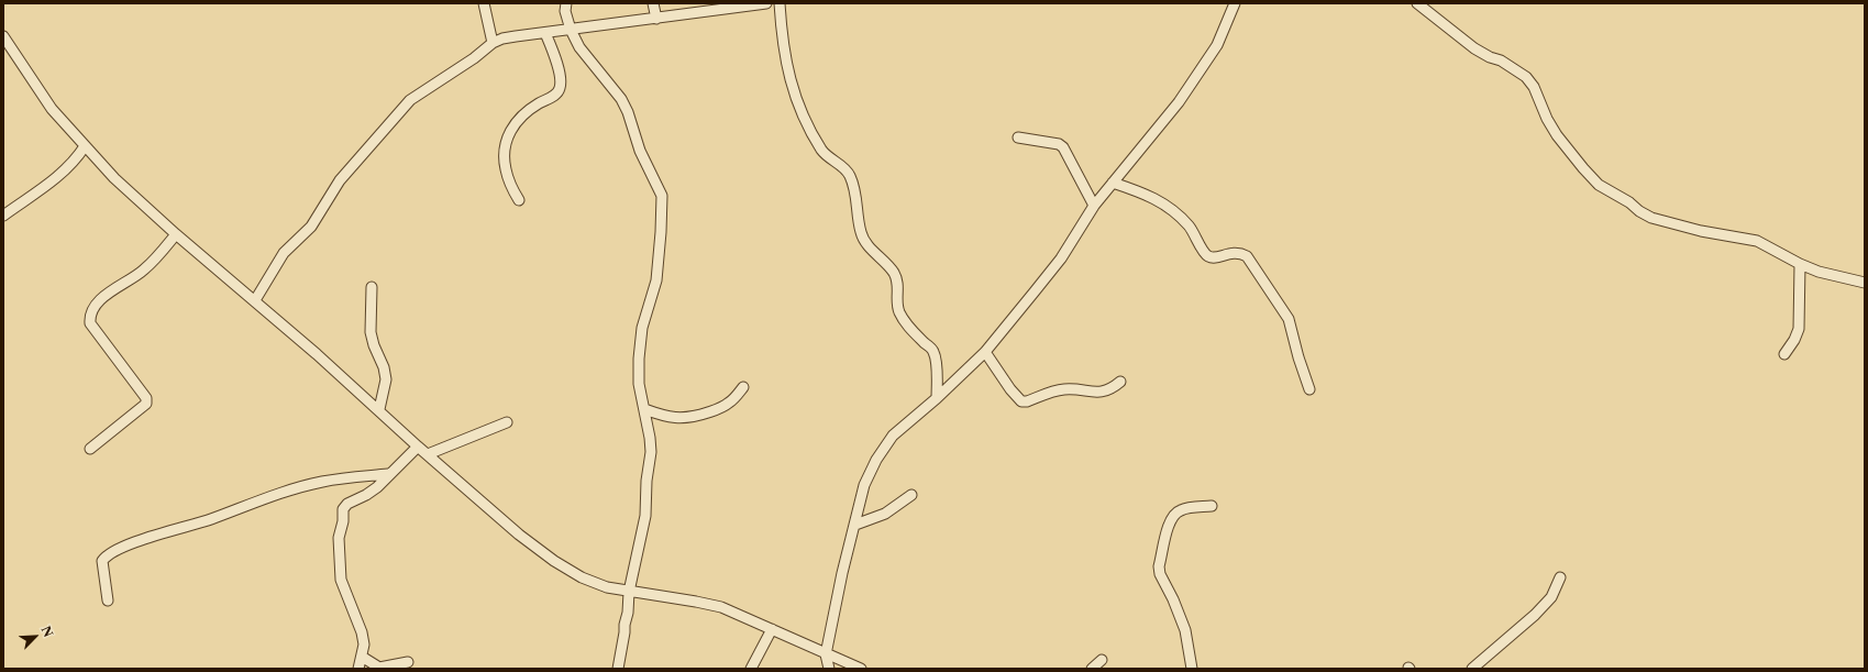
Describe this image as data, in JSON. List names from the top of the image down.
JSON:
{
  "north": "top right"
}
